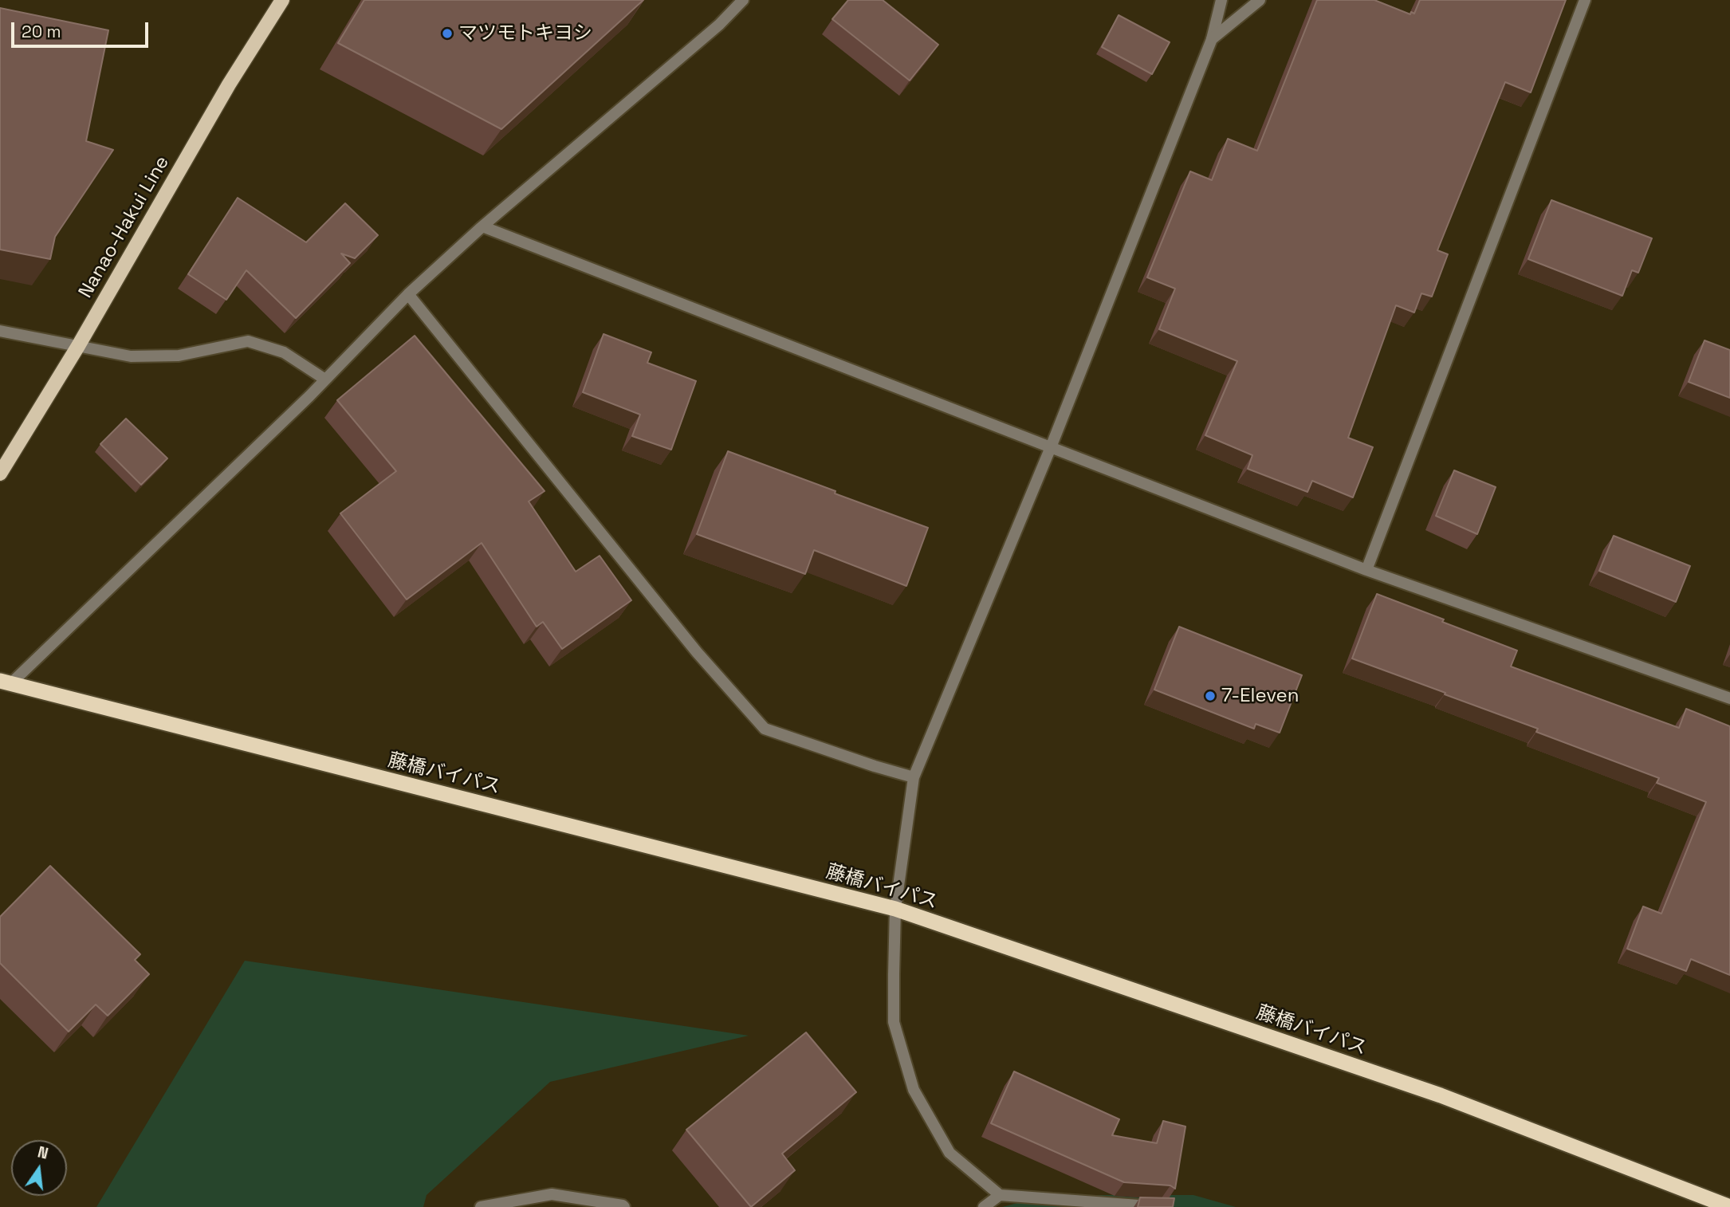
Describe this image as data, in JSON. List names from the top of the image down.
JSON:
{
  "streets": {
    "highway": ["藤橋バイパス"],
    "main road": ["Nanao-Hakui Line"]
  },
  "places": ["マツモトキヨシ", "7-Eleven"],
  "scale_bar": "20 m",
  "north": "top"
}
